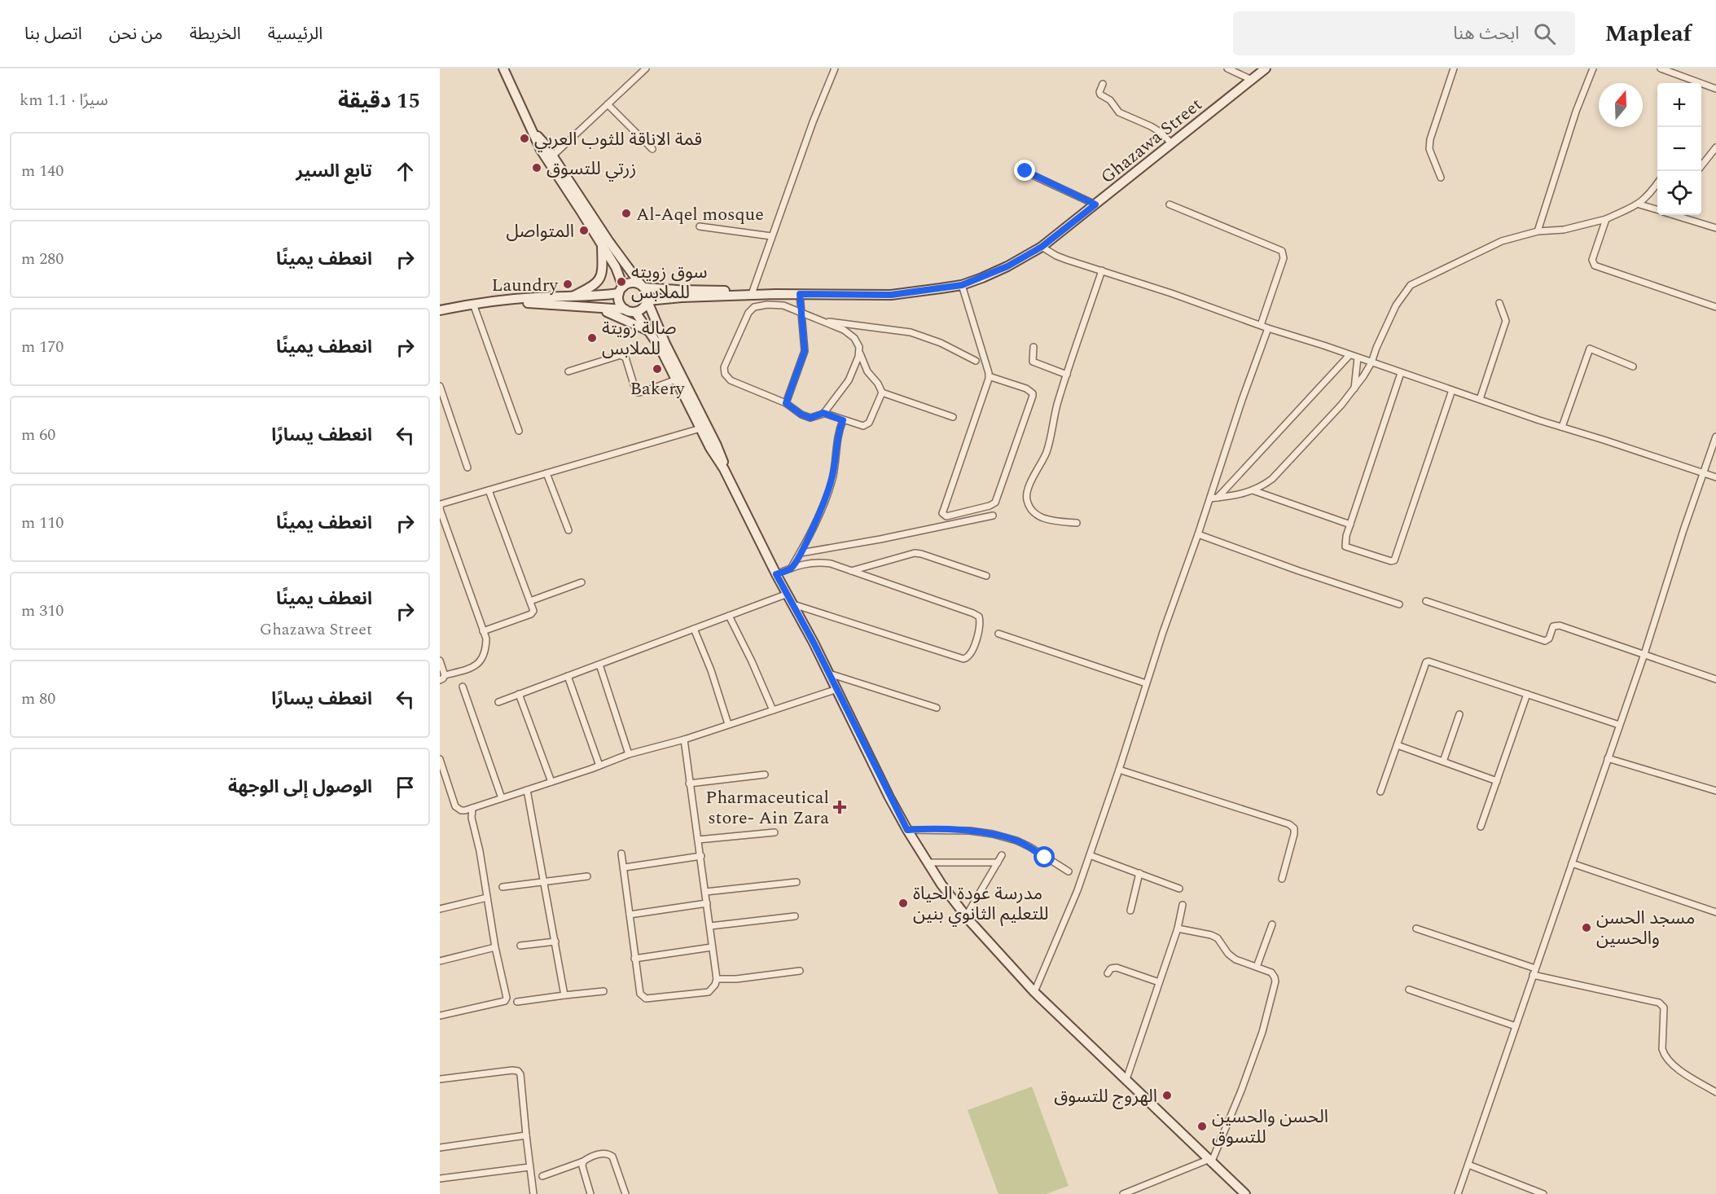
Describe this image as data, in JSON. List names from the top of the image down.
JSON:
{
  "streets": {
    "main road": ["Ghazawa Street"]
  },
  "places": {
    "other": [
      "قمة الاناقة للثوب العربي",
      "زرتي للتسوق",
      "Al-Aqel mosque",
      "المتواصل",
      "سوق زويته للملابس",
      "Laundry",
      "صالة زويتة للملابس",
      "Bakery",
      "مدرسة عودة الحياة للتعليم الثانوي بنين",
      "مسجد الحسن والحسين",
      "الهروج للتسوق",
      "الحسن والحسين للتسوق"
    ],
    "health": ["Pharmaceutical store- Ain Zara"]
  },
  "north": "top",
  "page": {
    "header": "Mapleaf",
    "search": "ابحث هنا",
    "nav": [
      "الرئيسية",
      "الخريطة",
      "من نحن",
      "اتصل بنا"
    ],
    "heading": ["15 دقيقة", "سيرًا · 1.1 km"],
    "map_buttons": ["+", "−"],
    "list": [
      ["تابع السير", "140 m"],
      ["انعطف يمينًا", "280 m"],
      ["انعطف يمينًا", "170 m"],
      ["انعطف يسارًا", "60 m"],
      ["انعطف يمينًا", "110 m"],
      ["انعطف يمينًا", "Ghazawa Street", "310 m"],
      ["انعطف يسارًا", "80 m"],
      "الوصول إلى الوجهة"
    ]
  }
}
